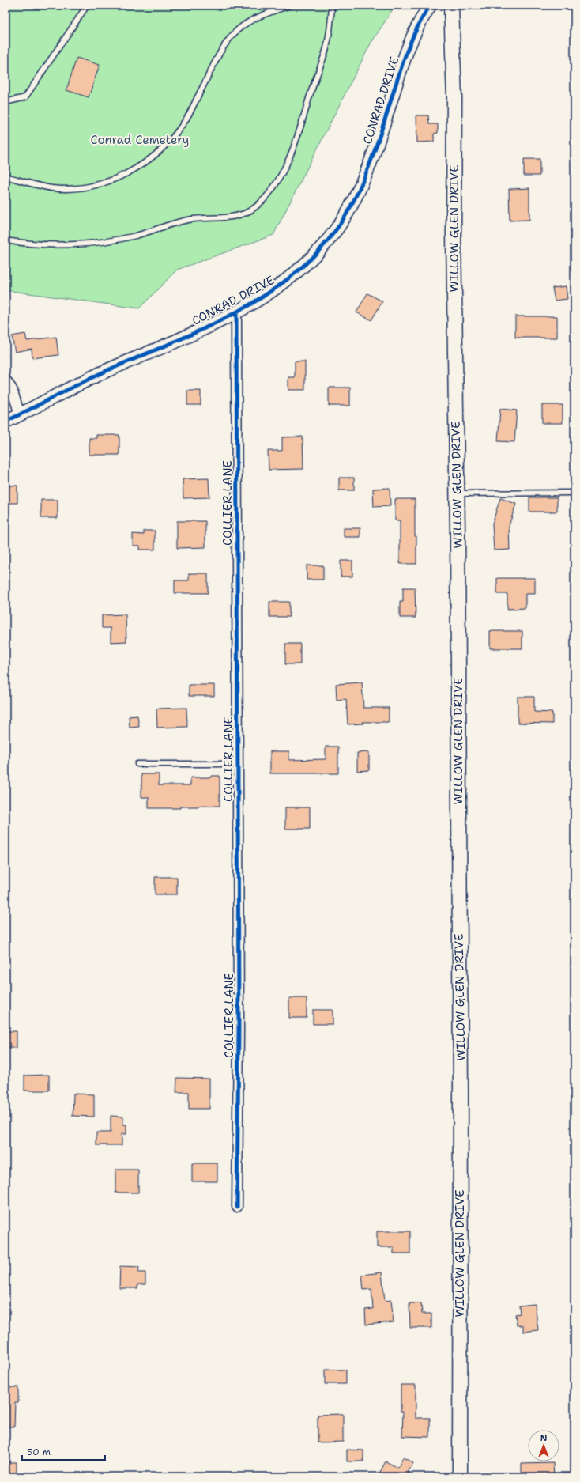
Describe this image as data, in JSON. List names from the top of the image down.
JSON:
{
  "streets": {
    "main road": ["WILLOW GLEN DRIVE"],
    "street": ["CONRAD DRIVE", "COLLIER LANE"]
  },
  "crossings": [
    ["CONRAD DRIVE", "COLLIER LANE"]
  ],
  "parks": ["Conrad Cemetery"],
  "scale_bar": "50 m",
  "north": "top"
}
